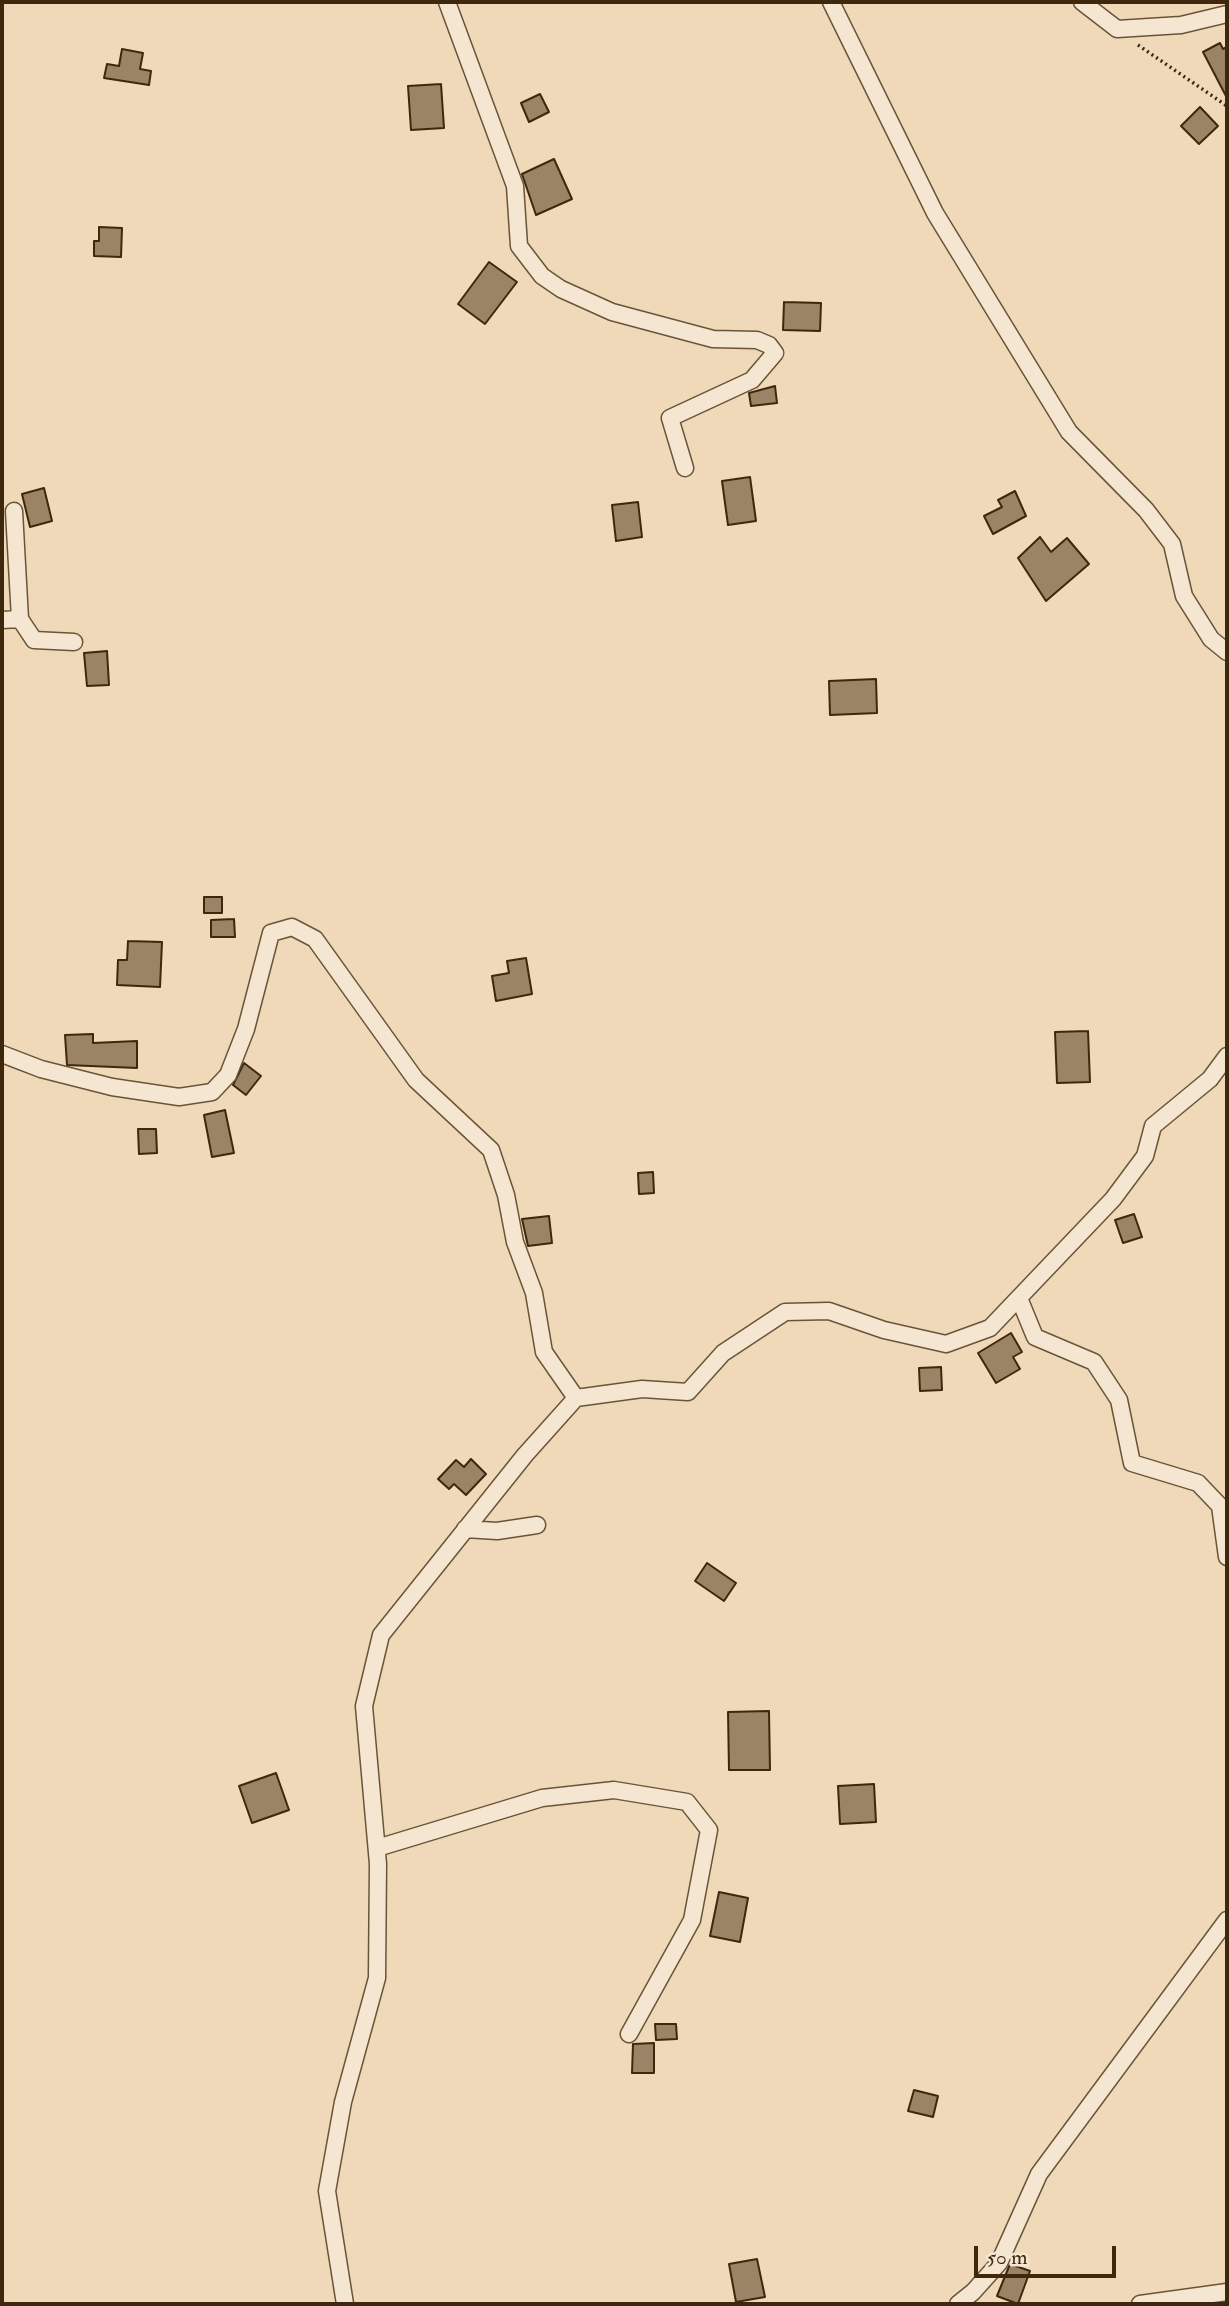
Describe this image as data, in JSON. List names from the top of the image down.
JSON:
{
  "scale_bar": "50 m"
}
